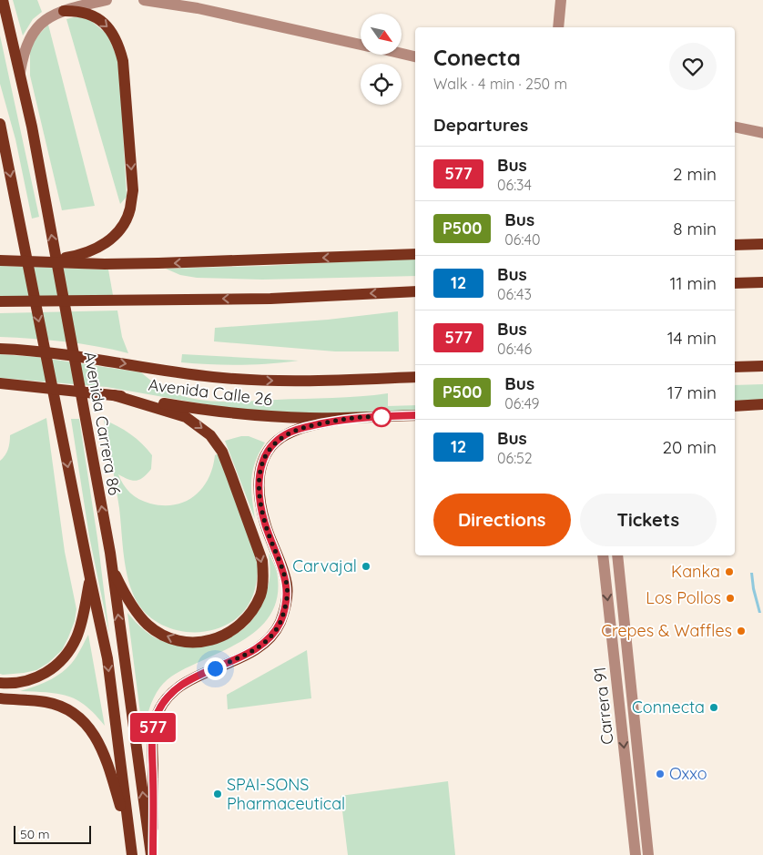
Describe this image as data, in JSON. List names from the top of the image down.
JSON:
{
  "streets": {
    "main road": ["Avenida Calle 26", "Avenida Carrera 86"],
    "street": ["Carrera 91"]
  },
  "places": [
    "Carvajal",
    "Kanka",
    "Los Pollos",
    "Crepes & Waffles",
    "Connecta",
    "Oxxo",
    "SPAI-SONS Pharmaceutical"
  ],
  "lines": ["bus line 577"],
  "scale_bar": "50 m",
  "north": "bottom right",
  "page": {
    "on_map": "577",
    "heading": [
      ["Conecta", "Walk · 4 min · 250 m"],
      "Departures"
    ],
    "list": [
      {
        "mark": "577",
        "name": "Bus",
        "note": "06:34",
        "value": "2 min"
      },
      {
        "mark": "P500",
        "name": "Bus",
        "note": "06:40",
        "value": "8 min"
      },
      {
        "mark": "12",
        "name": "Bus",
        "note": "06:43",
        "value": "11 min"
      },
      {
        "mark": "577",
        "name": "Bus",
        "note": "06:46",
        "value": "14 min"
      },
      {
        "mark": "P500",
        "name": "Bus",
        "note": "06:49",
        "value": "17 min"
      },
      {
        "mark": "12",
        "name": "Bus",
        "note": "06:52",
        "value": "20 min"
      }
    ],
    "buttons": ["Directions", "Tickets"],
    "scale": "50 m"
  }
}
